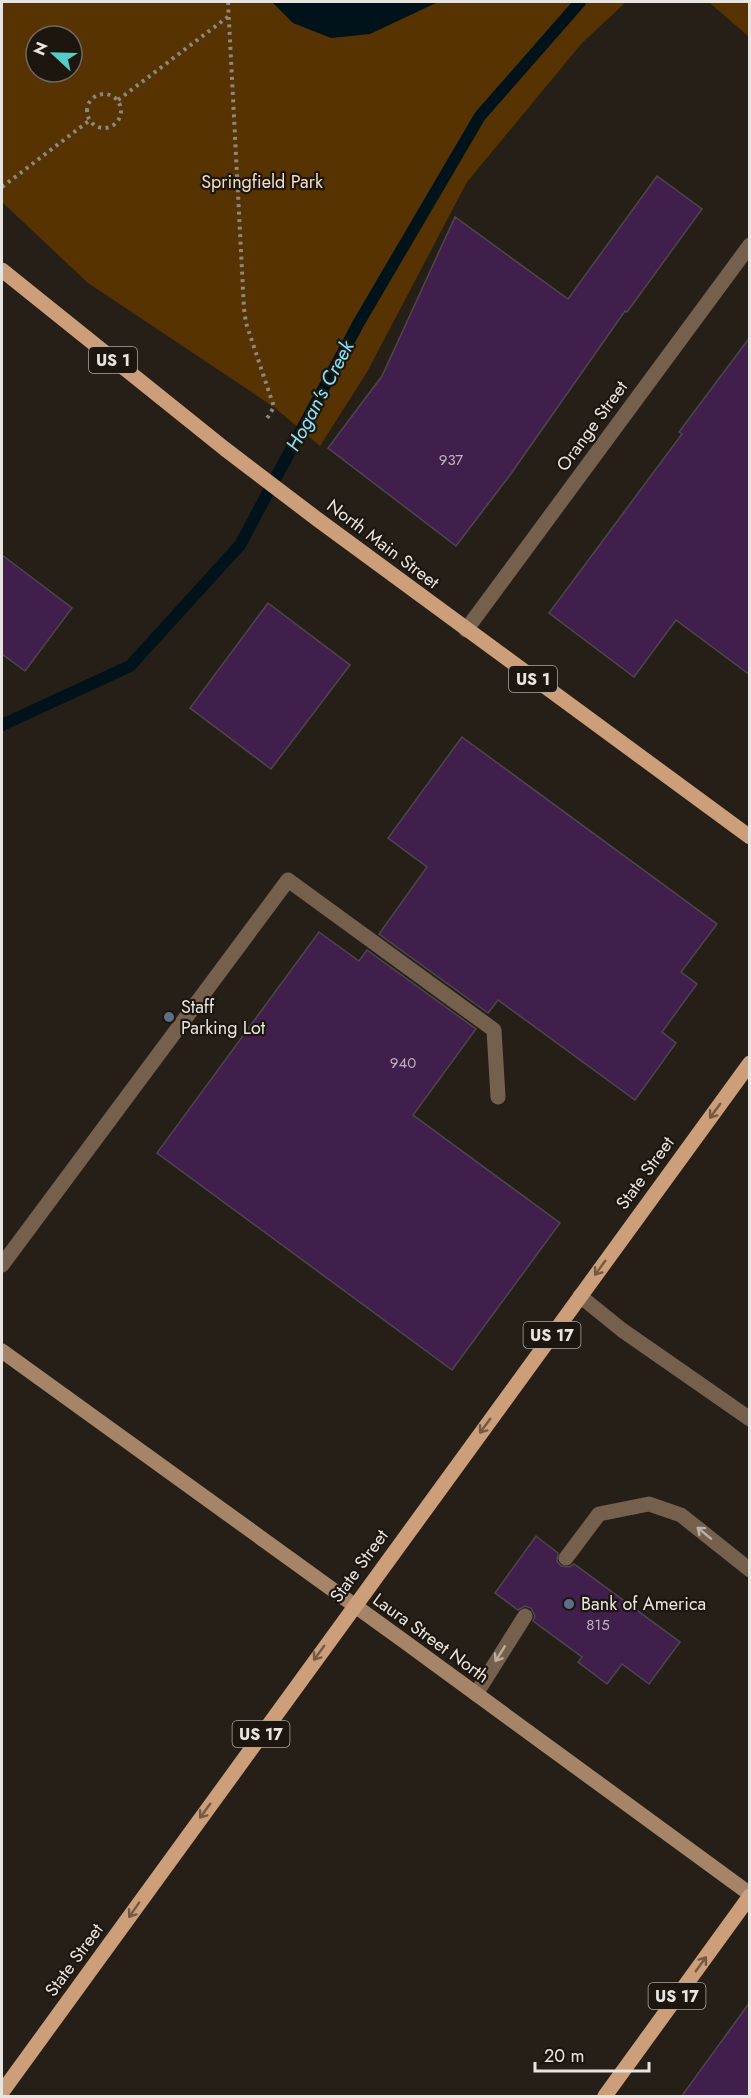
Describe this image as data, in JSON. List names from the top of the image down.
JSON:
{
  "streets": {
    "main road": [
      "US 1",
      "North Main Street",
      "State Street",
      "US 17"
    ],
    "street": ["Orange Street", "Laura Street North"]
  },
  "crossings": [
    ["Orange Street", "North Main Street"],
    ["State Street", "Laura Street North"],
    ["US 17", "Laura Street North"]
  ],
  "one_way": ["State Street"],
  "water": ["Hogan's Creek"],
  "parks": ["Springfield Park"],
  "places": ["Staff Parking Lot", "Bank of America"],
  "house_numbers": ["937", "940", "815"],
  "scale_bar": "20 m",
  "north": "left"
}
